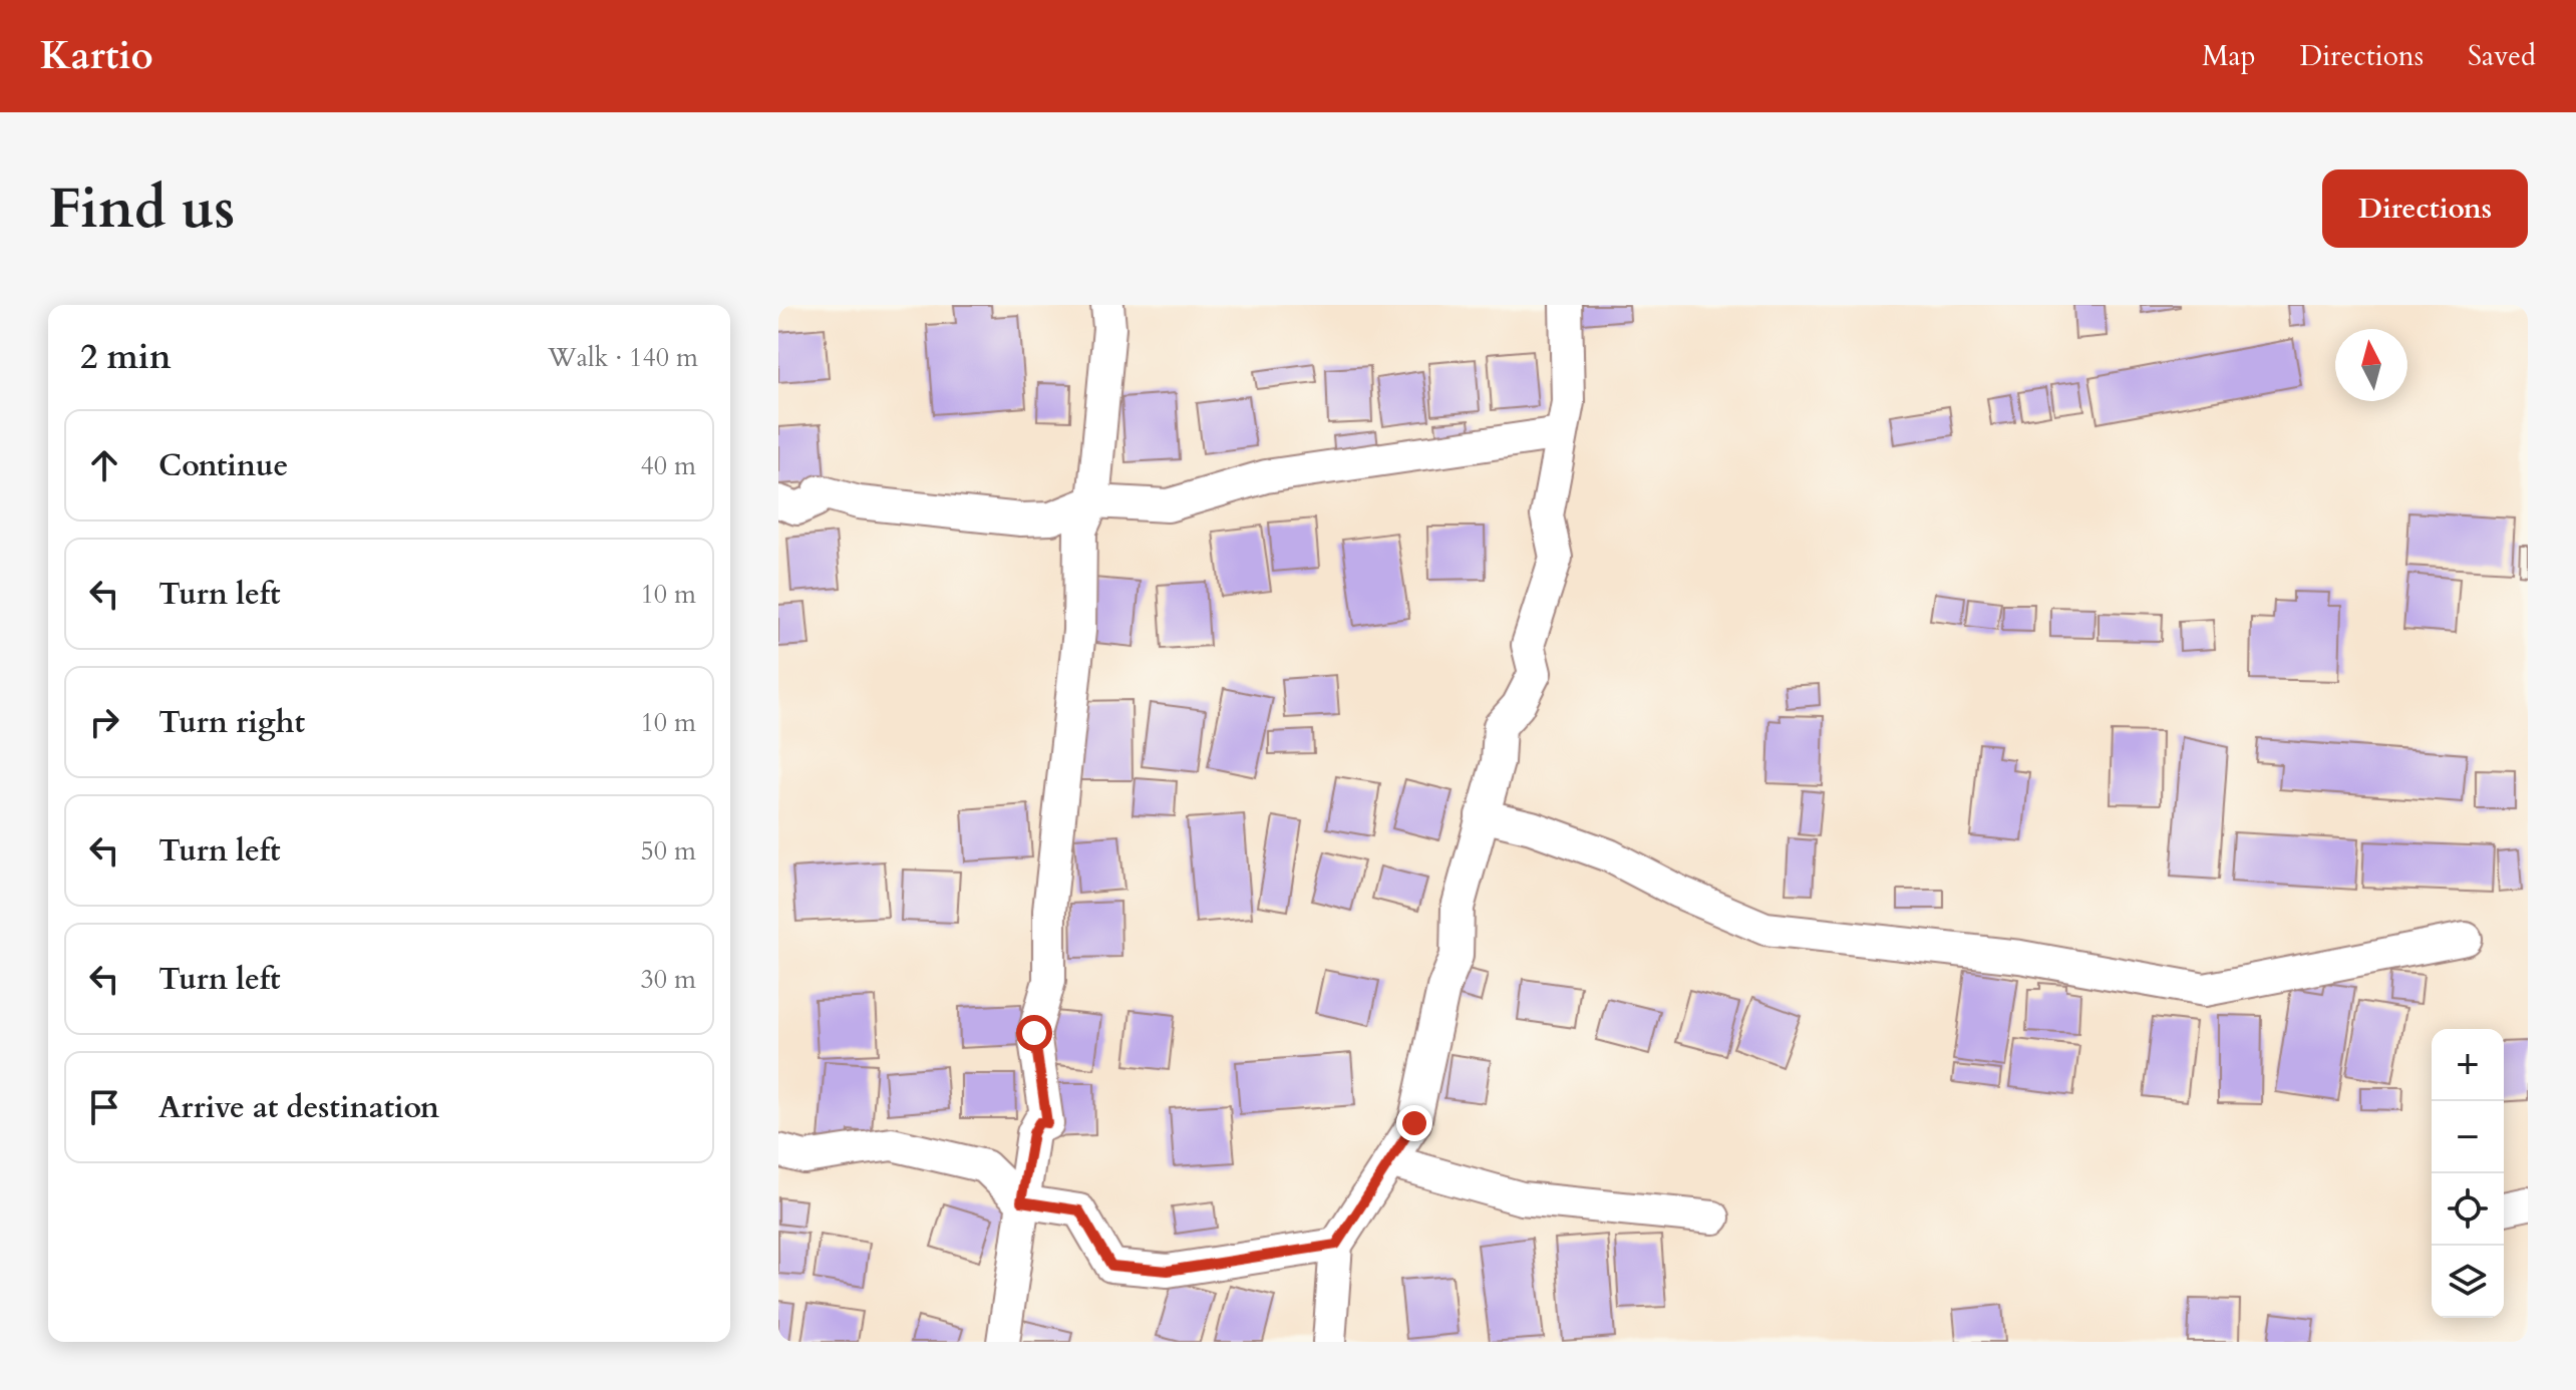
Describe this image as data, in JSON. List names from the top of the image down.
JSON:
{
  "north": "top",
  "page": {
    "header": "Kartio",
    "nav": ["Map", "Directions", "Saved"],
    "buttons": "Directions",
    "title": "Find us",
    "heading": ["2 min", "Walk · 140 m"],
    "list": [
      ["Continue", "40 m"],
      ["Turn left", "10 m"],
      ["Turn right", "10 m"],
      ["Turn left", "50 m"],
      ["Turn left", "30 m"],
      "Arrive at destination"
    ],
    "map_buttons": ["+", "−"]
  }
}
